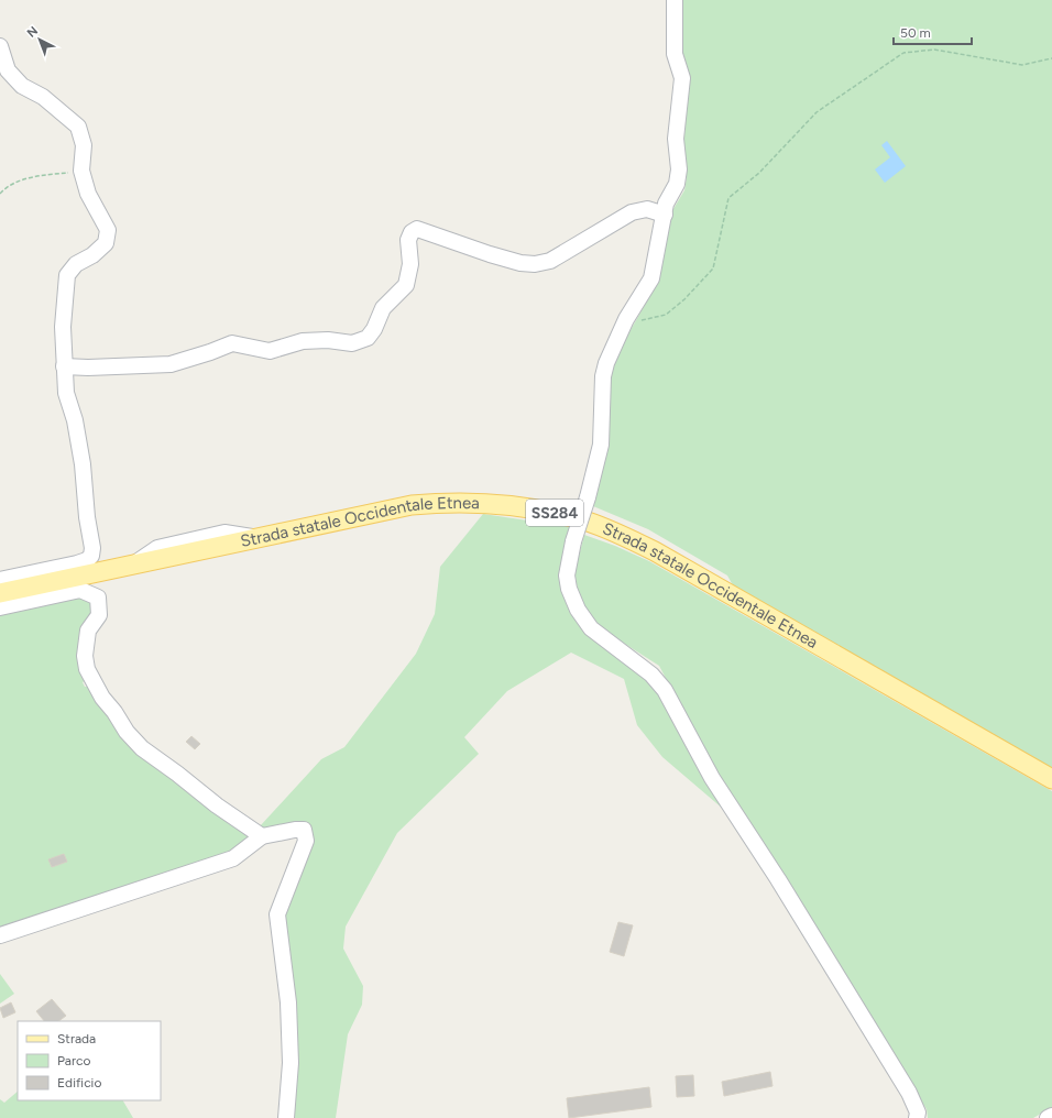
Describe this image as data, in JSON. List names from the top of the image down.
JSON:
{
  "streets": {
    "main road": ["SS284", "Strada statale Occidentale Etnea"]
  },
  "legend": ["Strada", "Parco", "Edificio"],
  "scale_bar": "50 m",
  "north": "top left"
}
